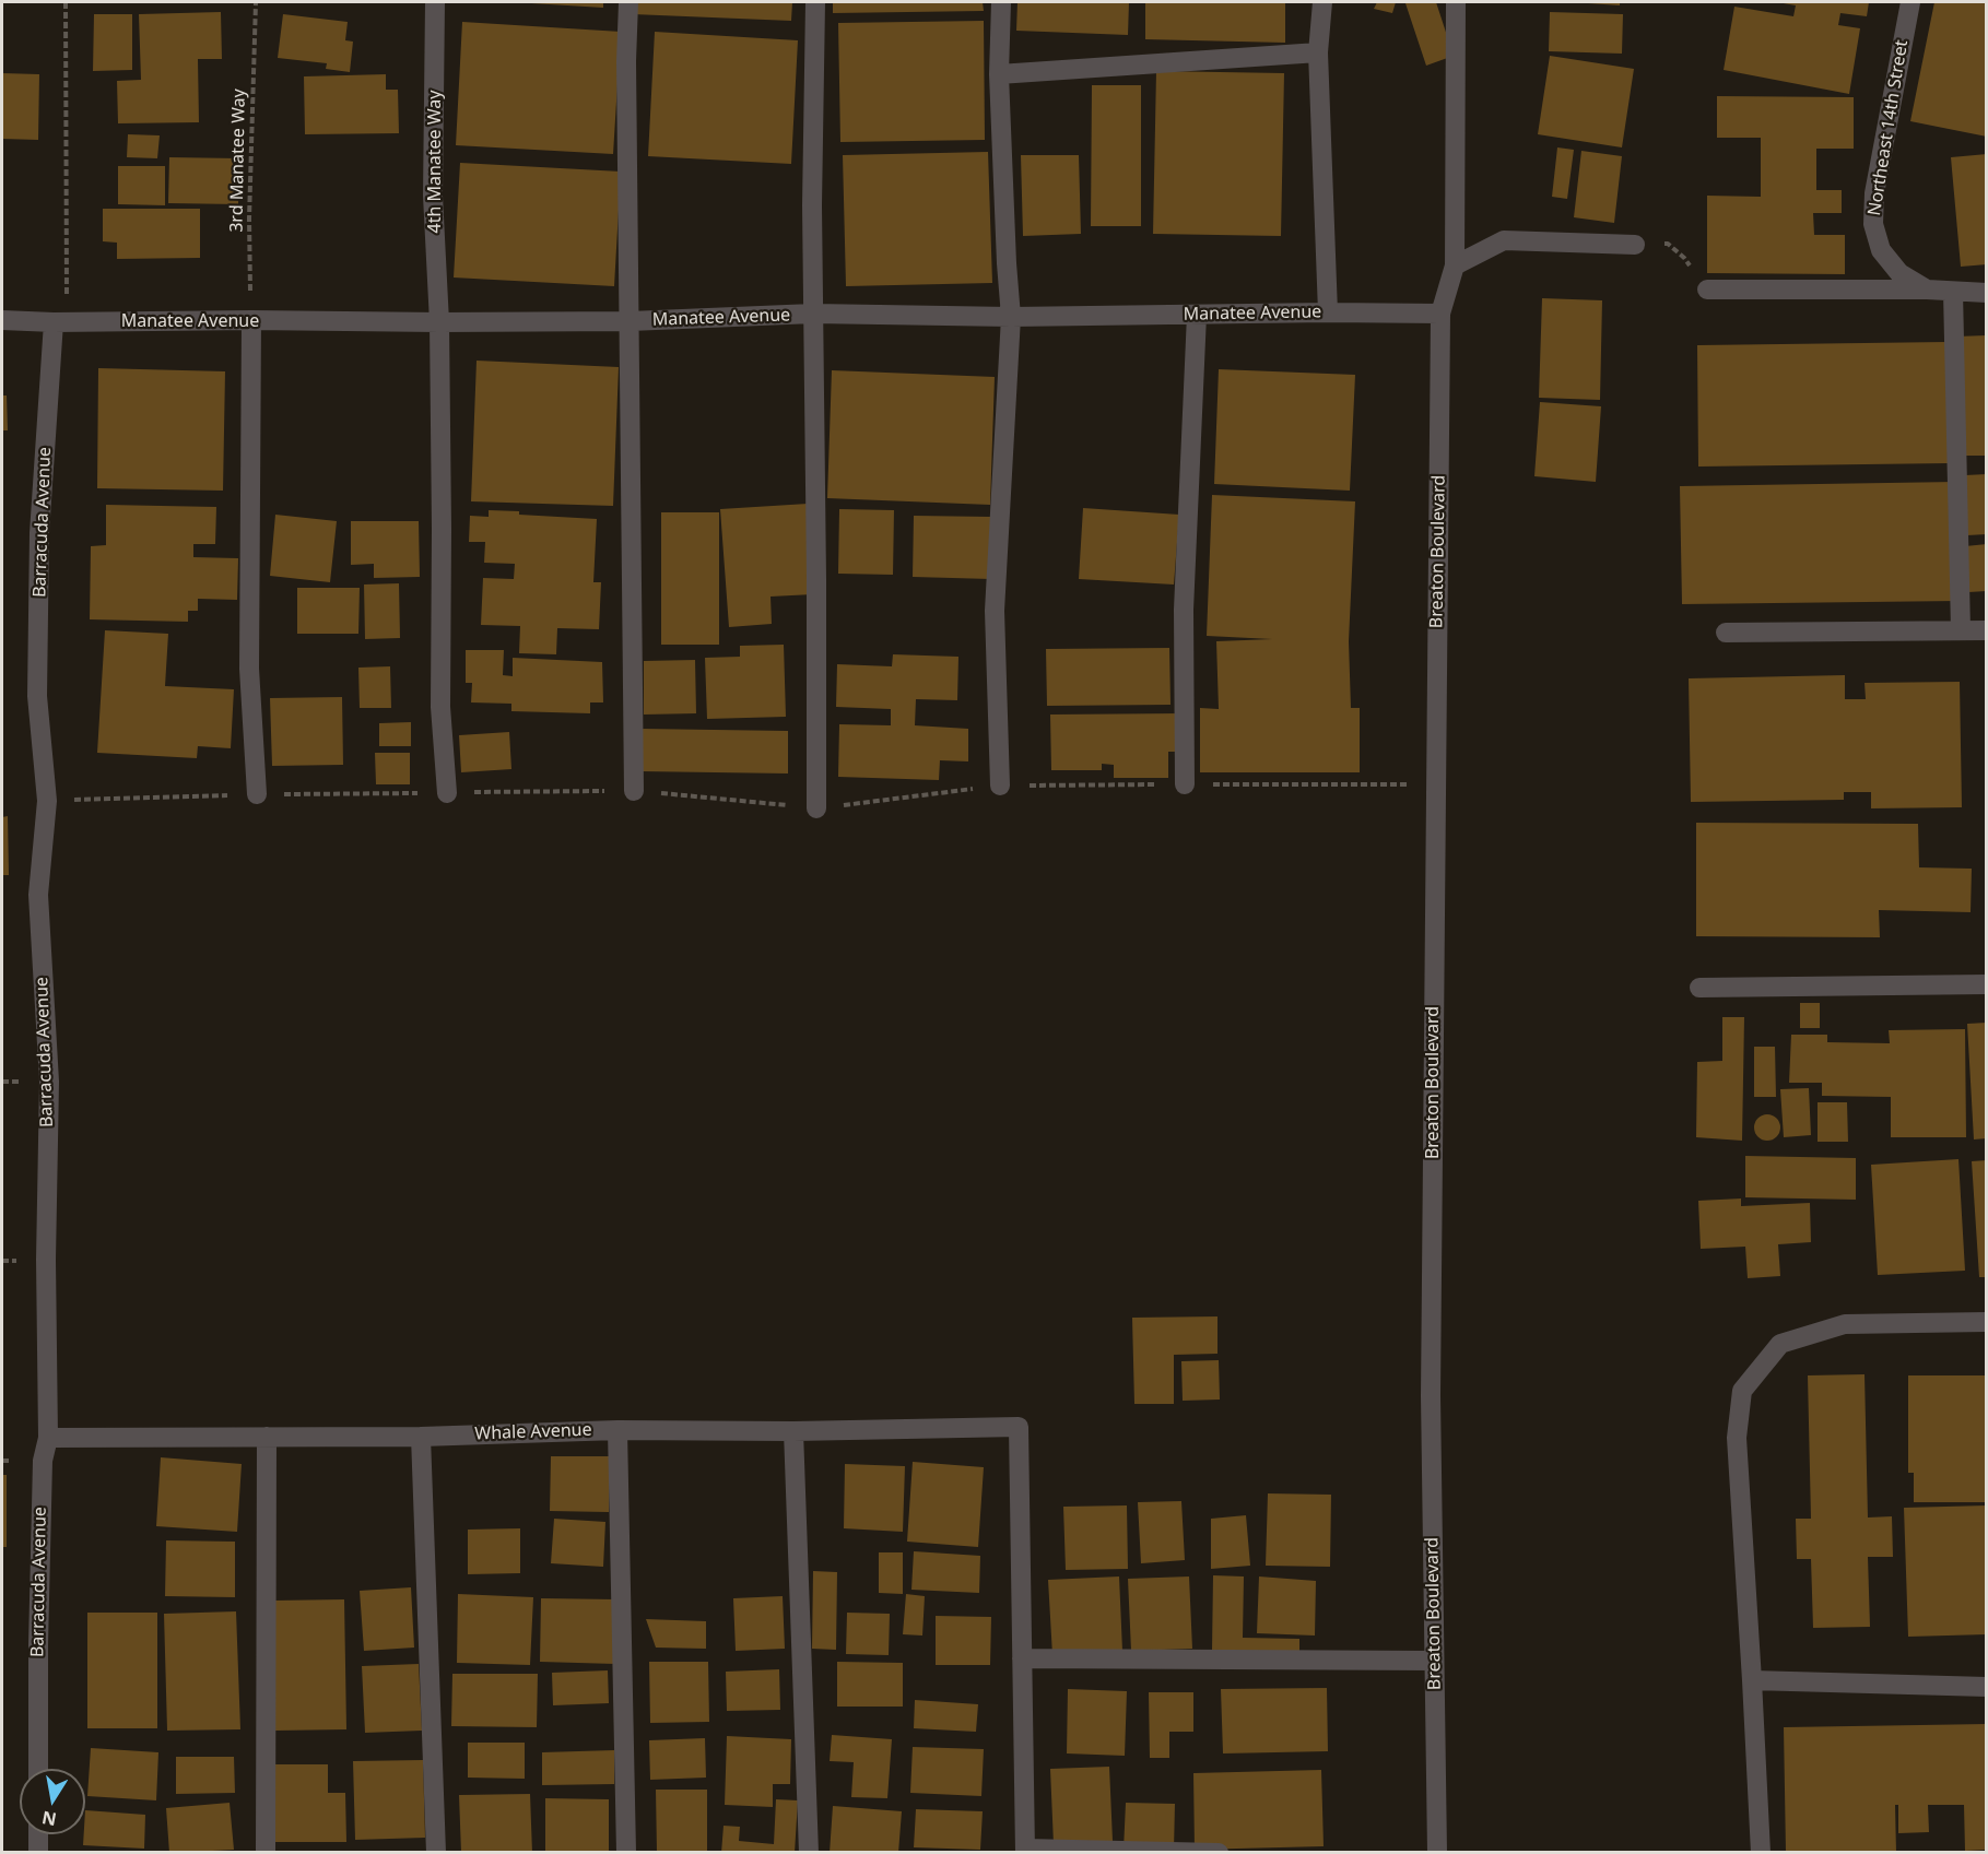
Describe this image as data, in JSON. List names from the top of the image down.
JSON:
{
  "streets": {
    "street": [
      "Northeast 14th Street",
      "4th Manatee Way",
      "Manatee Avenue",
      "Barracuda Avenue",
      "Breaton Boulevard",
      "Whale Avenue"
    ],
    "path": ["3rd Manatee Way"]
  },
  "crossings": [
    ["3rd Manatee Way", "Manatee Avenue"],
    ["4th Manatee Way", "Manatee Avenue"],
    ["Manatee Avenue", "Barracuda Avenue"],
    ["Manatee Avenue", "Breaton Boulevard"],
    ["Barracuda Avenue", "Whale Avenue"]
  ],
  "north": "bottom"
}
